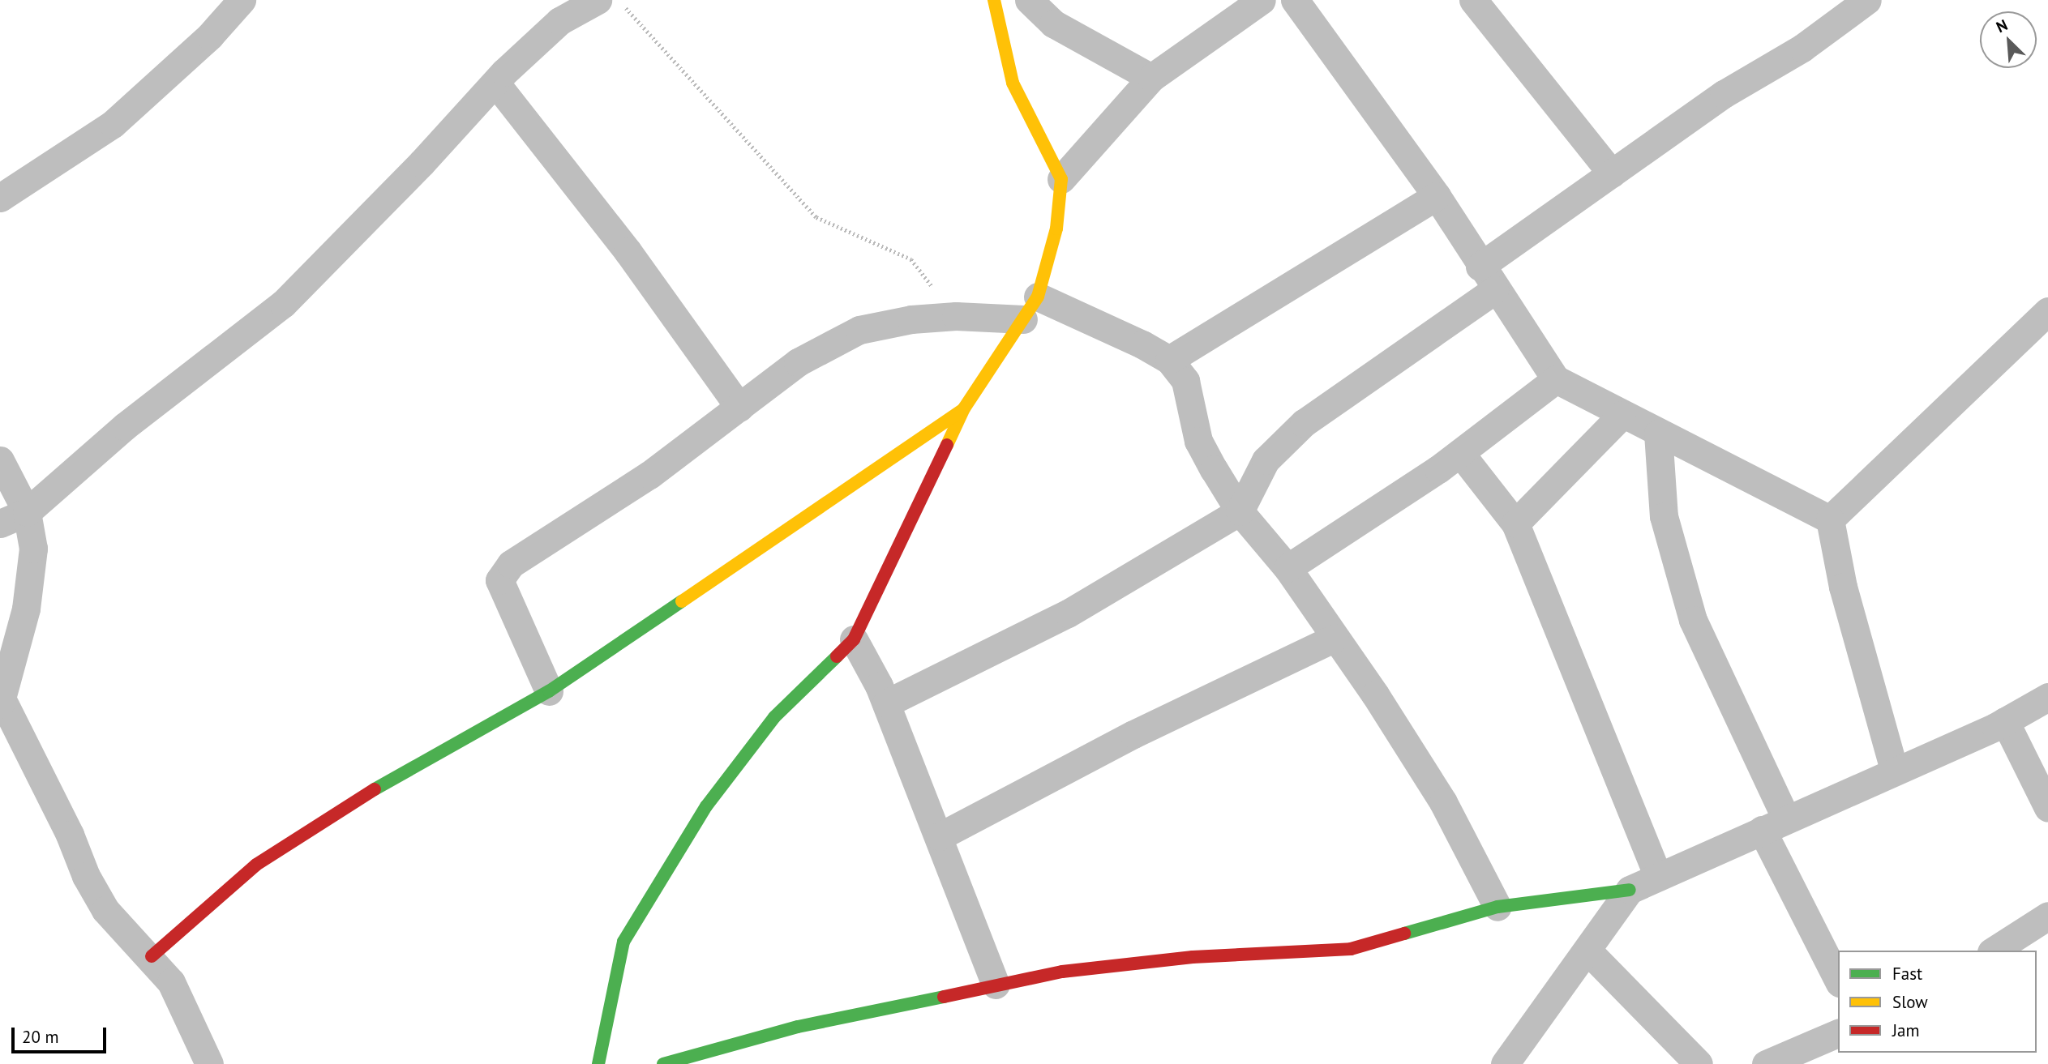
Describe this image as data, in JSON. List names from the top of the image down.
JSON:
{
  "legend": ["Fast", "Slow", "Jam"],
  "scale_bar": "20 m",
  "north": "top left"
}
